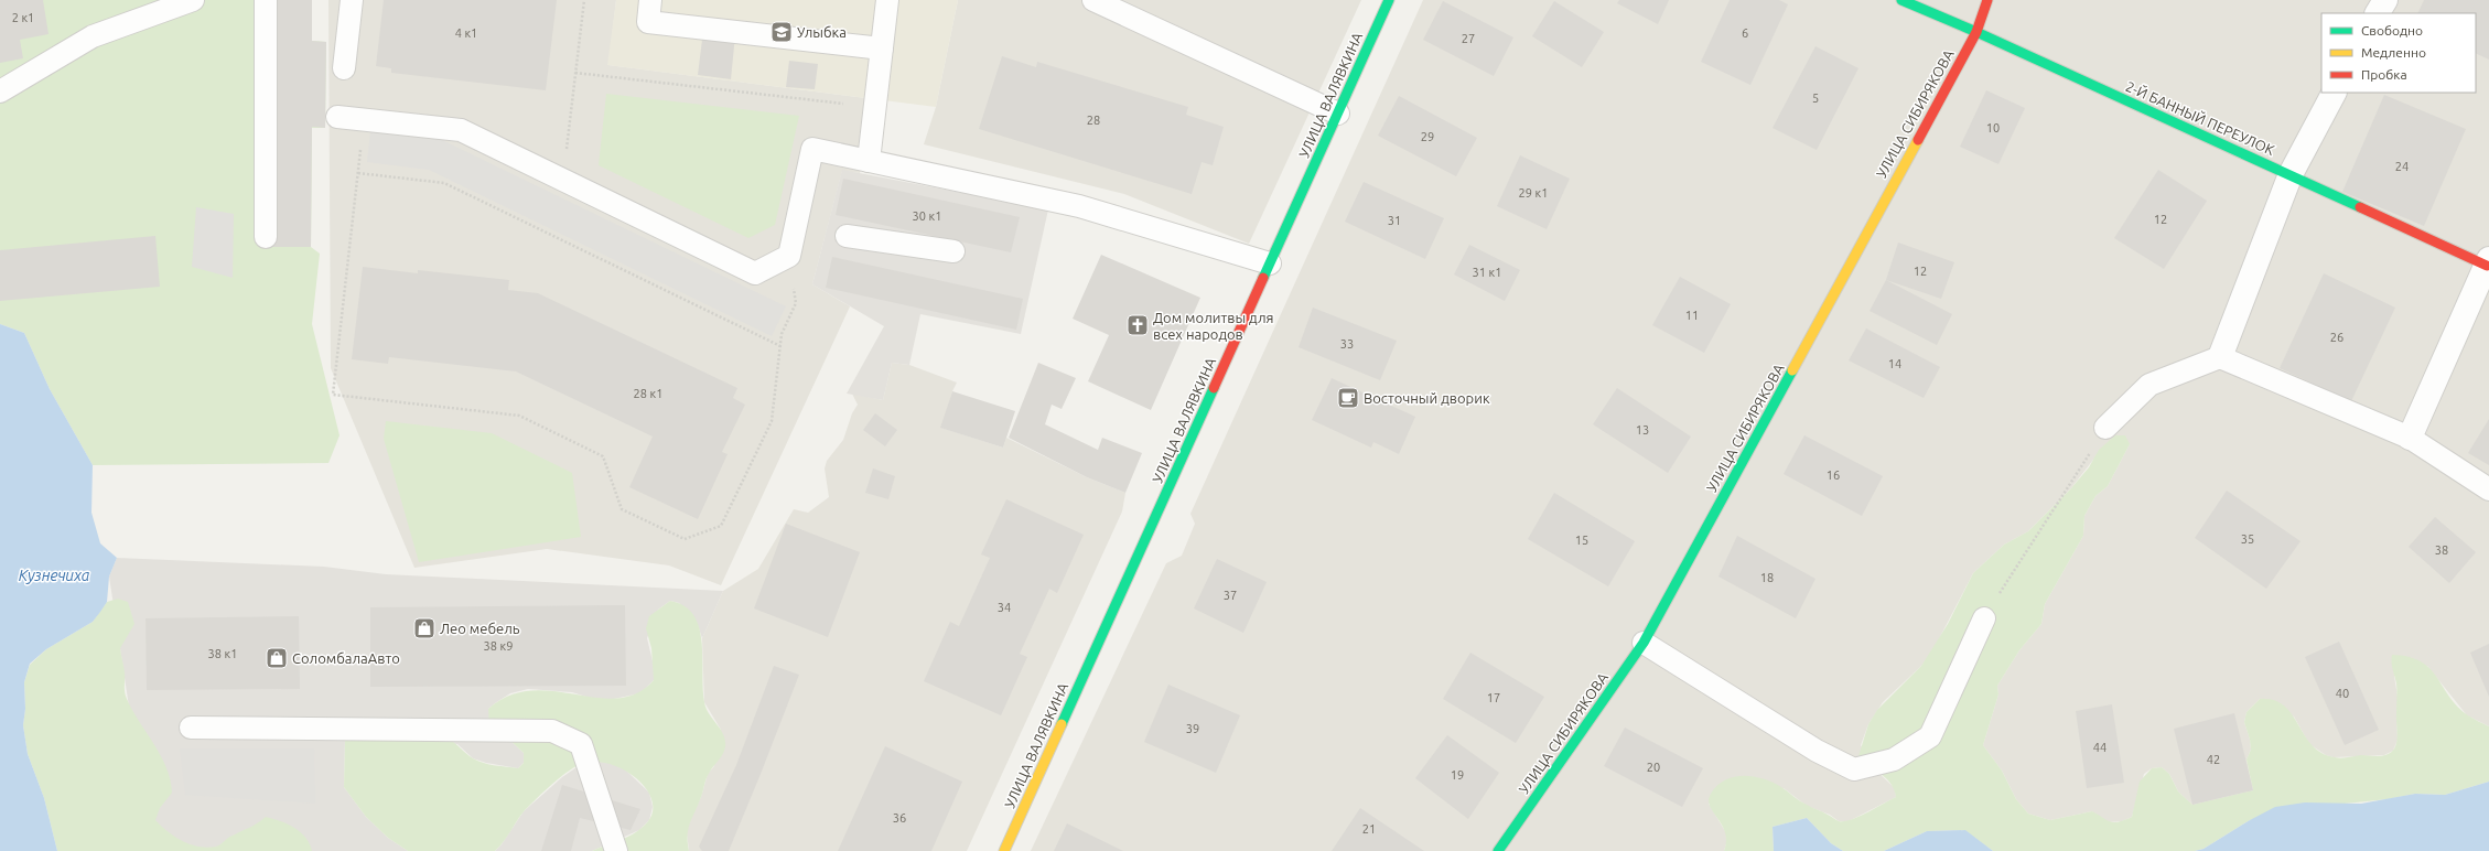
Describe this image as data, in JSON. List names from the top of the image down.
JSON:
{
  "streets": {
    "street": ["УЛИЦА ВАЛЯВКИНА", "УЛИЦА СИБИРЯКОВА", "2-Й БАННЫЙ ПЕРЕУЛОК"]
  },
  "crossings": [
    ["УЛИЦА СИБИРЯКОВА", "2-Й БАННЫЙ ПЕРЕУЛОК"]
  ],
  "water": ["Кузнечиха"],
  "places": {
    "school or university": ["Улыбка"],
    "church": ["Дом молитвы для всех народов"],
    "cafe": ["Восточный дворик"],
    "shop": ["Лео мебель", "СоломбалаАвто"]
  },
  "house_numbers": [
    "2 к1",
    "4 к1",
    "6",
    "27",
    "5",
    "28",
    "10",
    "29",
    "24",
    "29 к1",
    "30 к1",
    "12",
    "31",
    "12",
    "31 к1",
    "11",
    "26",
    "33",
    "14",
    "28 к1",
    "13",
    "16",
    "35",
    "15",
    "38",
    "18",
    "37",
    "34",
    "38 к9",
    "38 к1",
    "40",
    "17",
    "39",
    "44",
    "42",
    "20",
    "19",
    "36",
    "21"
  ],
  "legend": ["Свободно", "Медленно", "Пробка"]
}
